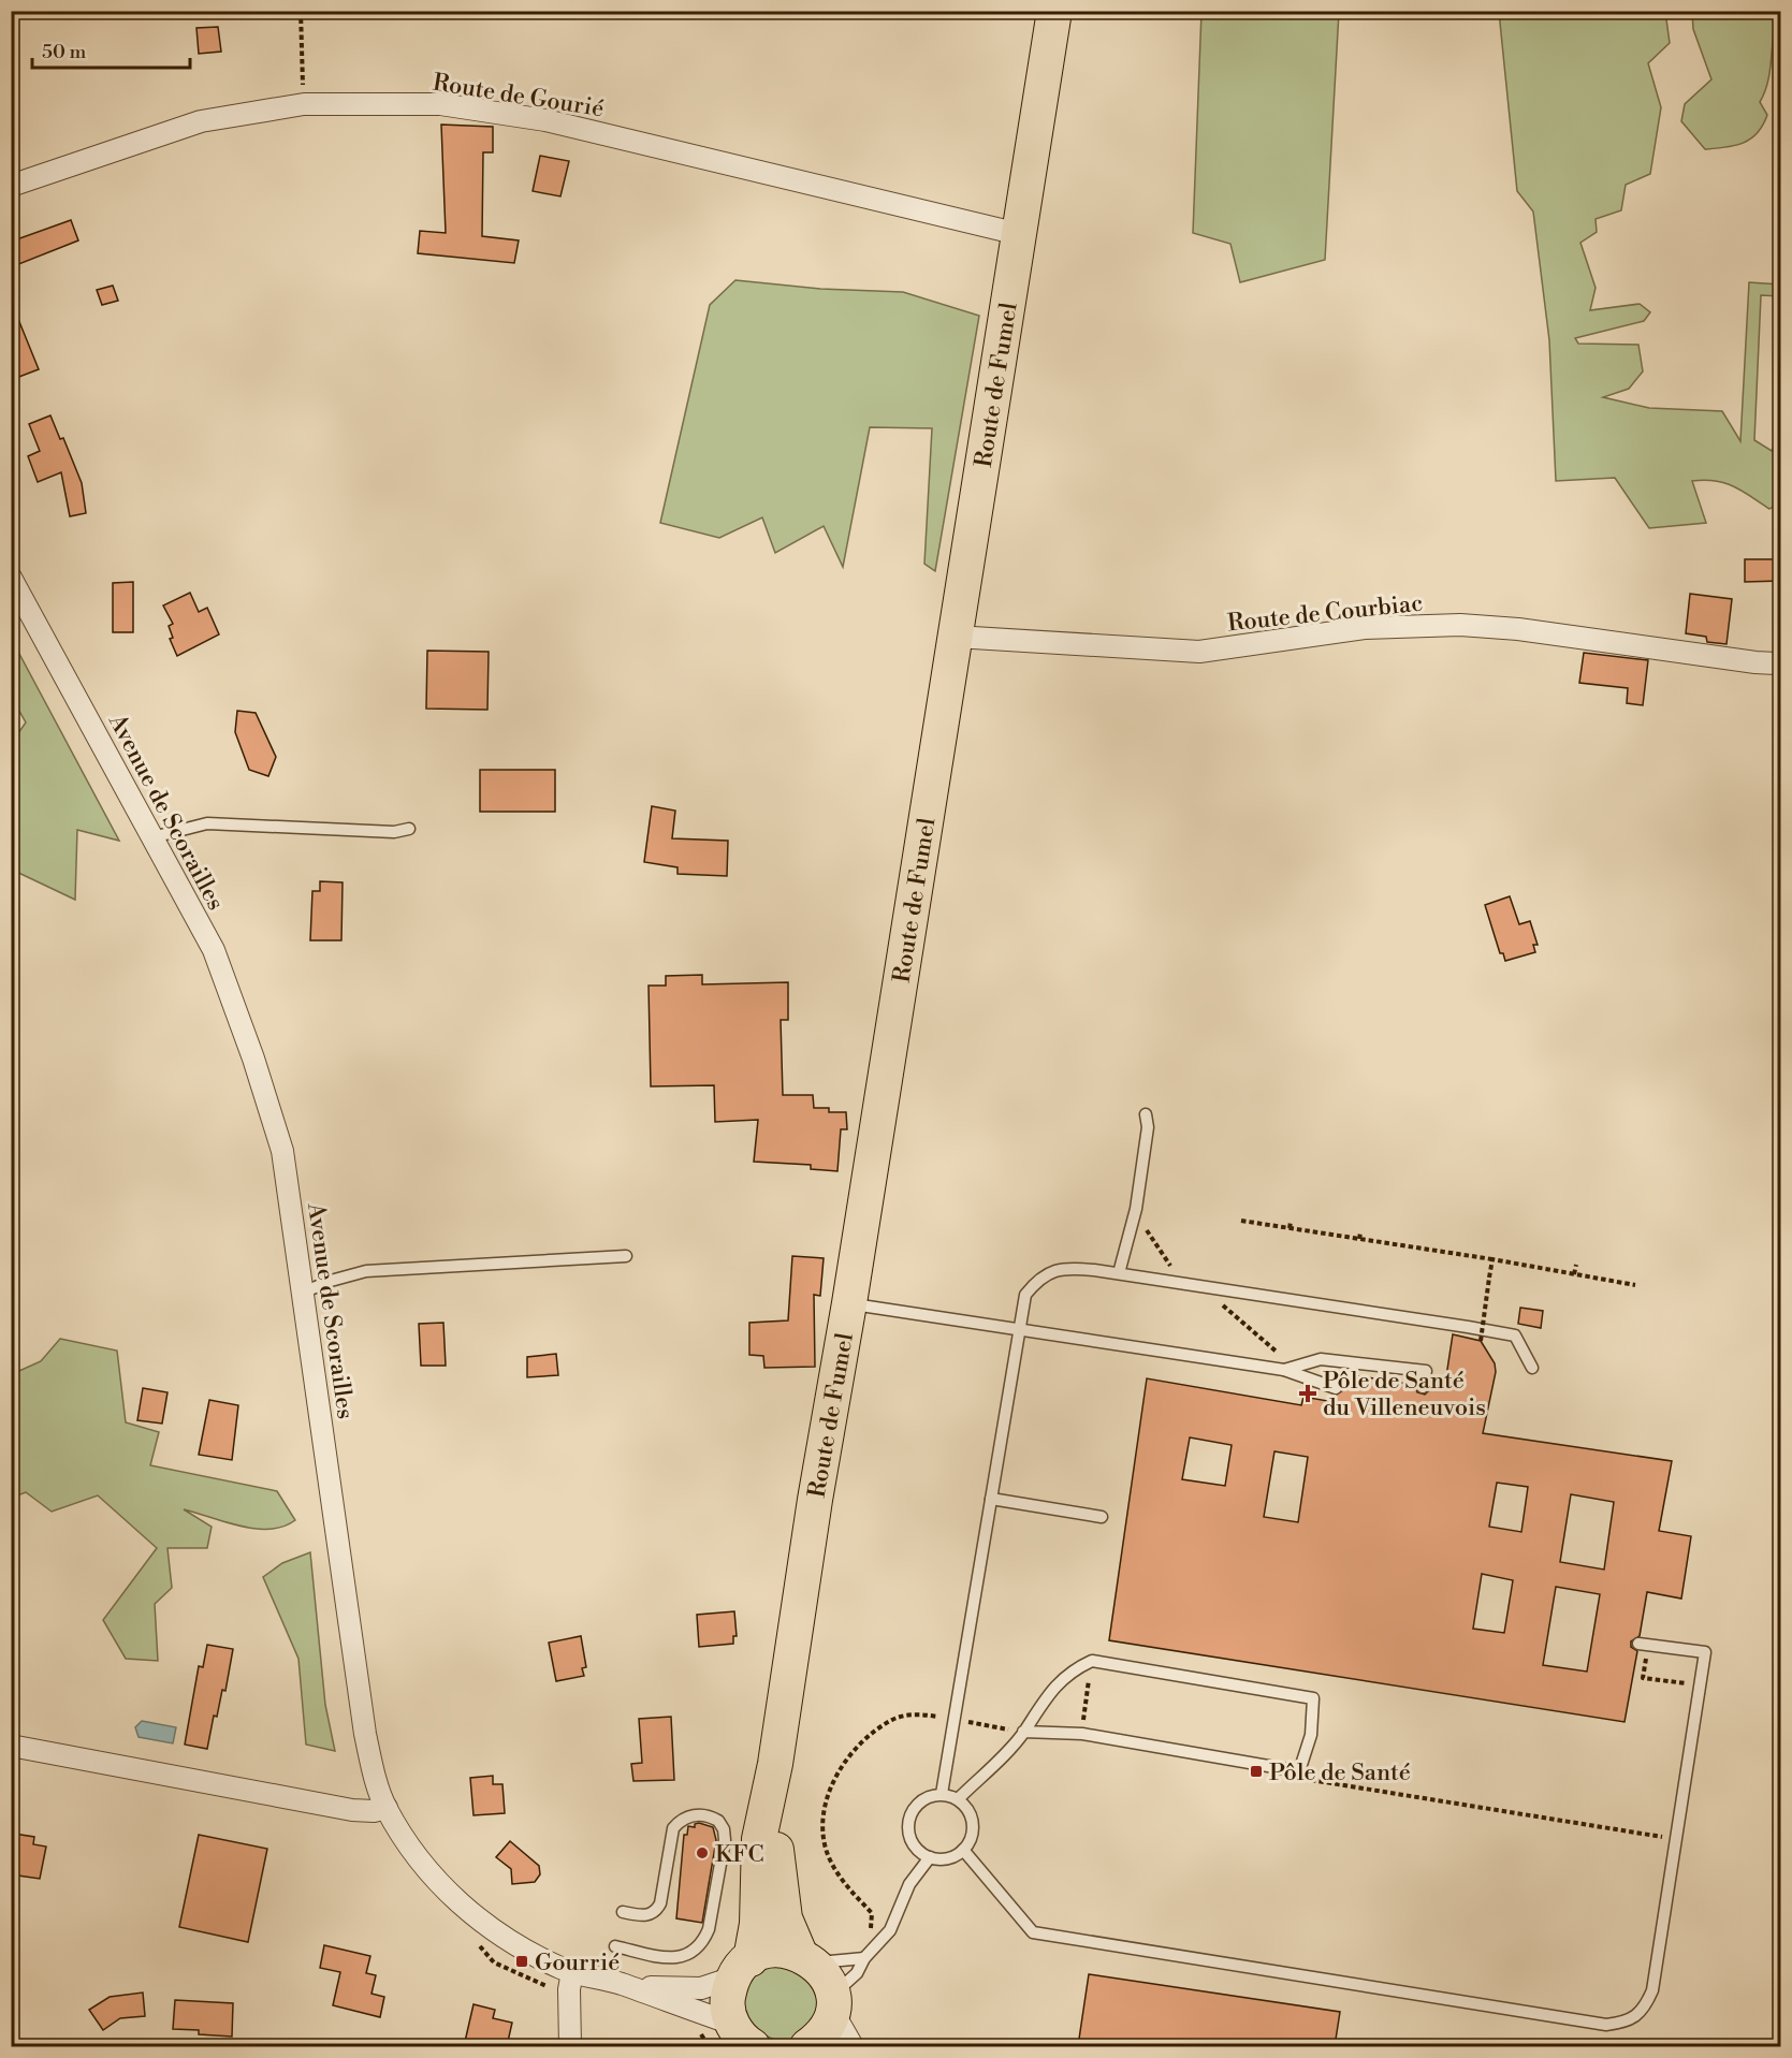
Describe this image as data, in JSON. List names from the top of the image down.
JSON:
{
  "streets": {
    "main road": ["Route de Fumel"],
    "street": ["Route de Gourié", "Route de Courbiac", "Avenue de Scorailles"]
  },
  "crossings": [
    ["Route de Gourié", "Route de Fumel"],
    ["Route de Fumel", "Route de Courbiac"],
    ["Route de Fumel", "Avenue de Scorailles"]
  ],
  "places": {
    "health": ["Pôle de Santé du Villeneuvois"],
    "transit": ["Pôle de Santé", "Gourrié"],
    "other": ["KFC"]
  },
  "scale_bar": "50 m"
}
